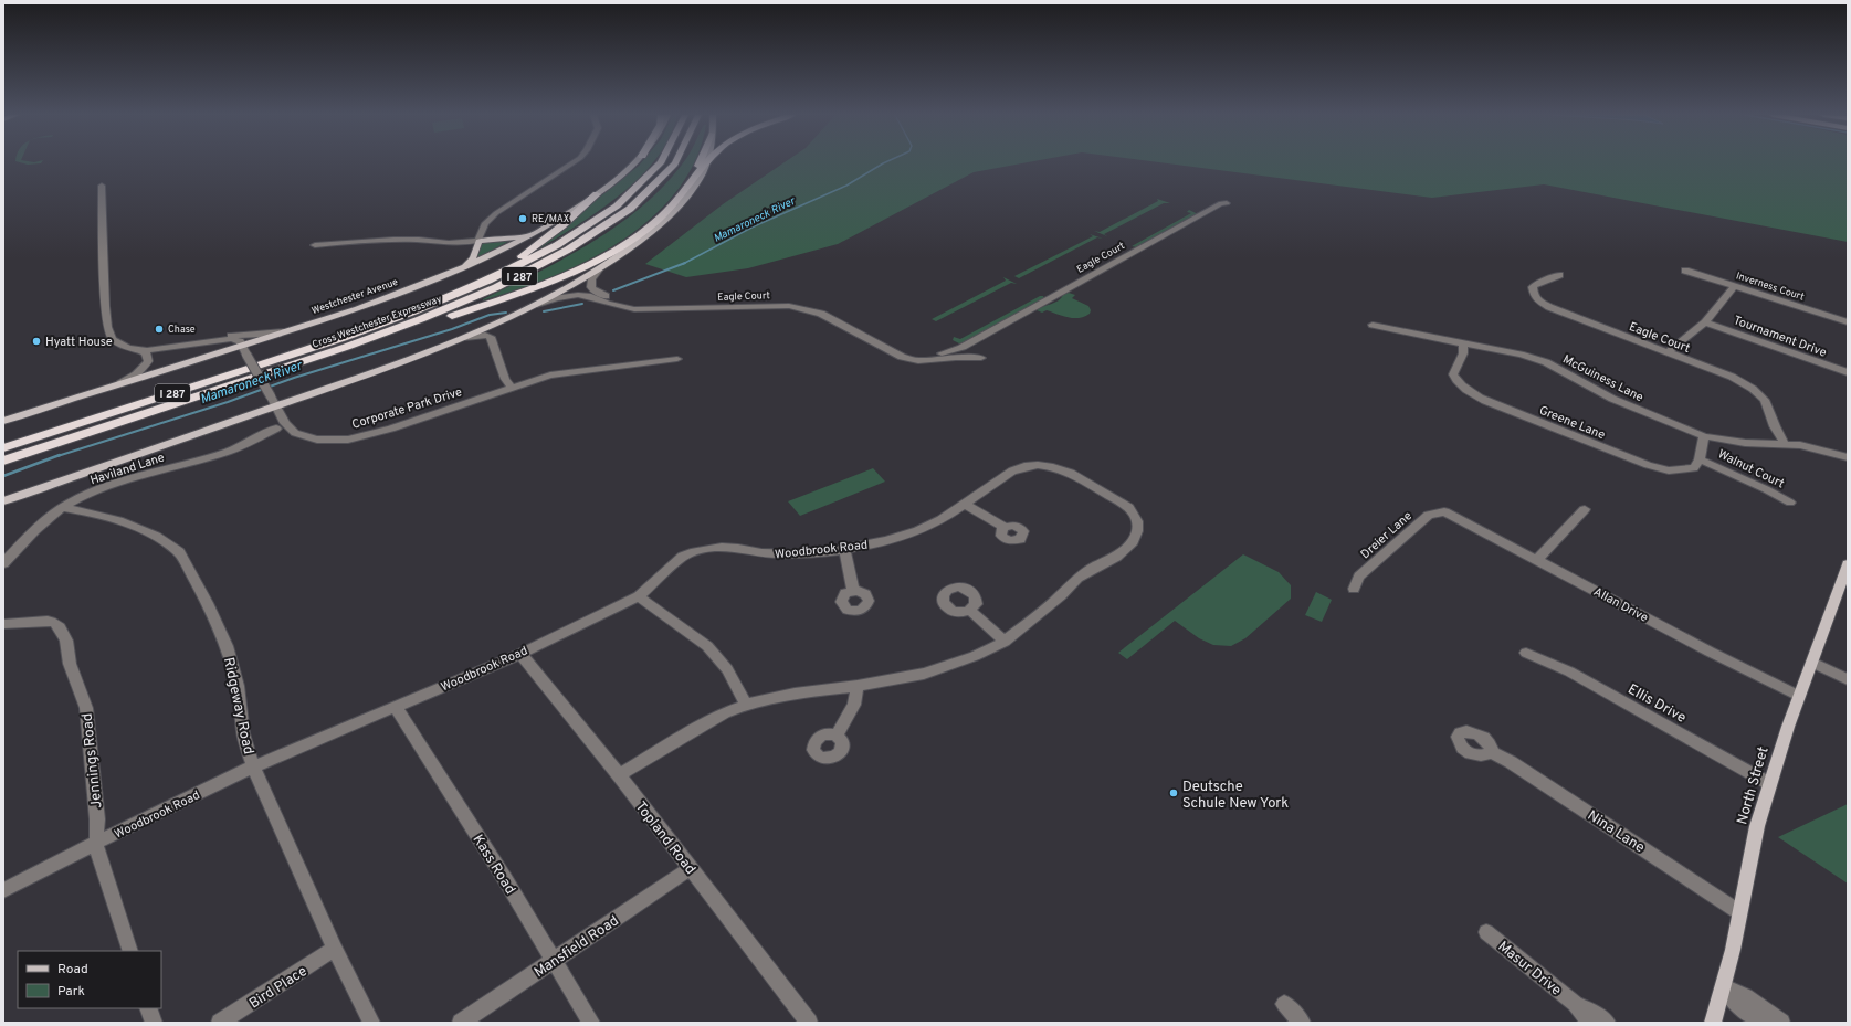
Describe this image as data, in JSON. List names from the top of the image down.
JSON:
{
  "streets": {
    "highway": ["I 287", "Cross Westchester Expressway"],
    "main road": ["Westchester Avenue", "North Street"],
    "street": [
      "Eagle Court",
      "Inverness Court",
      "Tournament Drive",
      "McGuiness Lane",
      "Corporate Park Drive",
      "Greene Lane",
      "Haviland Lane",
      "Walnut Court",
      "Dreier Lane",
      "Woodbrook Road",
      "Allan Drive",
      "Ellis Drive",
      "Ridgeway Road",
      "Jennings Road",
      "Nina Lane",
      "Topland Road",
      "Kass Road",
      "Mansfield Road",
      "Masur Drive",
      "Bird Place"
    ]
  },
  "crossings": [
    ["Eagle Court", "McGuiness Lane"],
    ["Westchester Avenue", "Corporate Park Drive"],
    ["McGuiness Lane", "Greene Lane"],
    ["Greene Lane", "Walnut Court"],
    ["Haviland Lane", "Ridgeway Road"],
    ["Dreier Lane", "Allan Drive"],
    ["Woodbrook Road", "Ridgeway Road"],
    ["Woodbrook Road", "Jennings Road"],
    ["Woodbrook Road", "Topland Road"],
    ["Woodbrook Road", "Kass Road"],
    ["Allan Drive", "North Street"],
    ["Ellis Drive", "North Street"],
    ["Ridgeway Road", "Bird Place"],
    ["North Street", "Nina Lane"],
    ["Topland Road", "Mansfield Road"],
    ["Kass Road", "Mansfield Road"]
  ],
  "water": ["Mamaroneck River"],
  "places": [
    "RE/MAX",
    "Chase",
    "Hyatt House",
    "Deutsche Schule New York"
  ],
  "legend": ["Road", "Park"]
}
